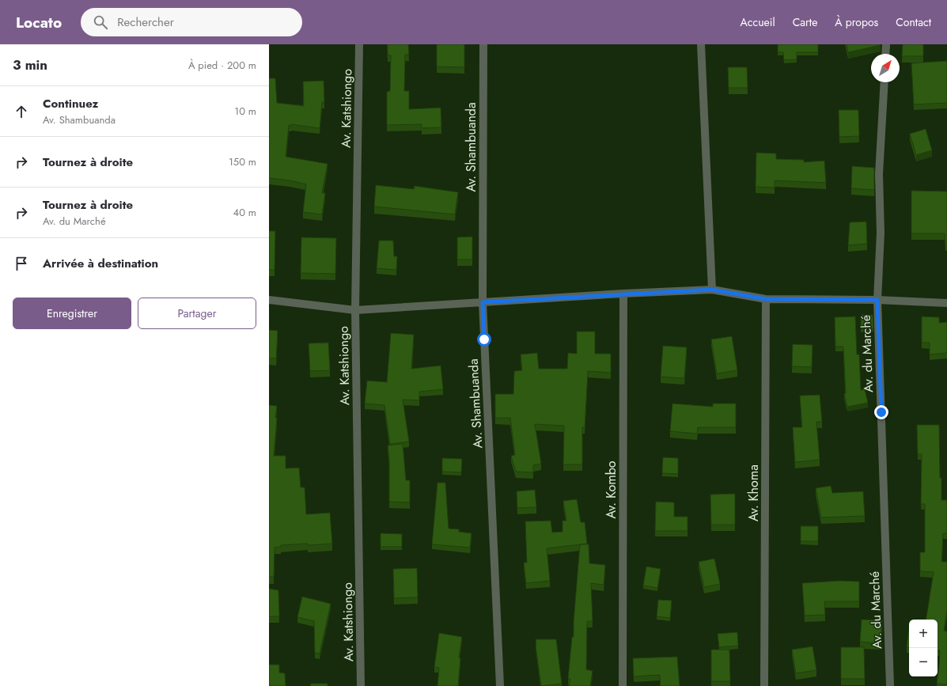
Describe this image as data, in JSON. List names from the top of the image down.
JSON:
{
  "streets": {
    "street": [
      "Av. Katshiongo",
      "Av. Shambuanda",
      "Av. du Marché",
      "Av. Kombo",
      "Av. Khoma"
    ]
  },
  "north": "top right",
  "page": {
    "header": "Locato",
    "search": "Rechercher",
    "nav": [
      "Accueil",
      "Carte",
      "À propos",
      "Contact"
    ],
    "heading": ["3 min", "À pied · 200 m"],
    "list": [
      ["Continuez", "Av. Shambuanda", "10 m"],
      ["Tournez à droite", "150 m"],
      ["Tournez à droite", "Av. du Marché", "40 m"],
      "Arrivée à destination"
    ],
    "buttons": ["Enregistrer", "Partager"],
    "map_buttons": ["+", "−"]
  }
}
